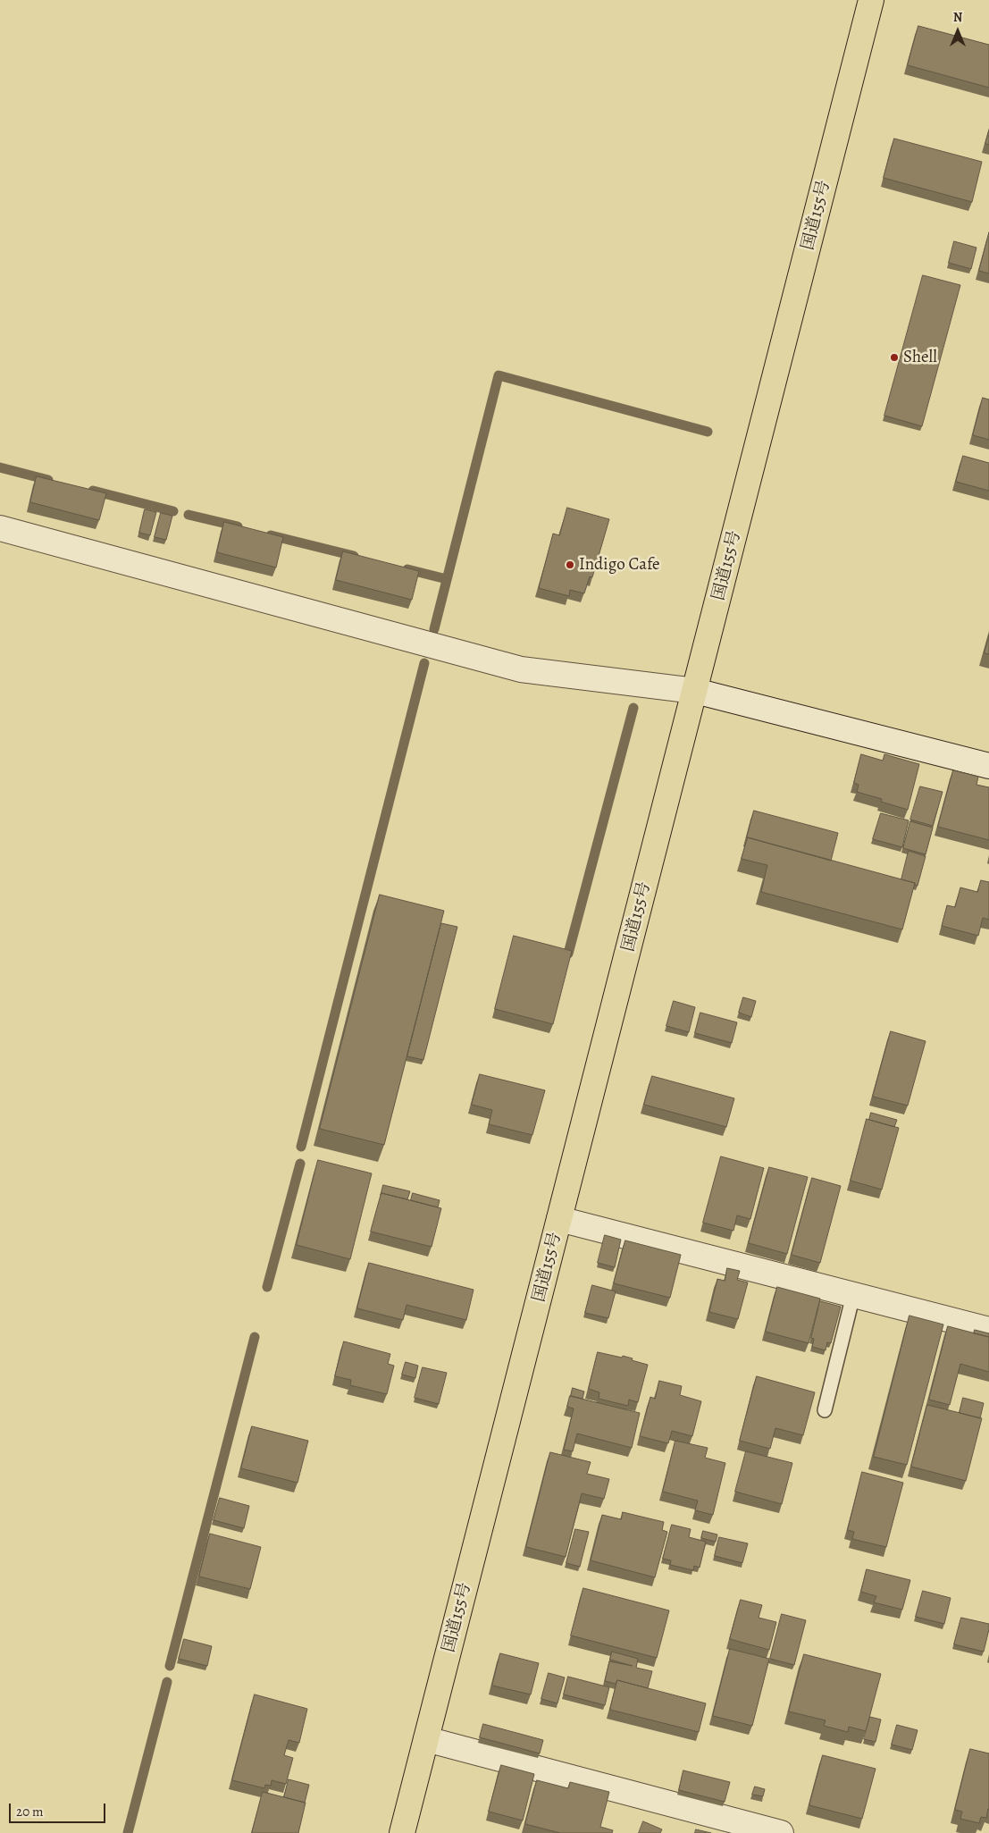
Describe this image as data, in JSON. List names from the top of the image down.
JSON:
{
  "streets": {
    "highway": ["国道155号"]
  },
  "places": ["Shell", "Indigo Cafe"],
  "scale_bar": "20 m",
  "north": "top"
}
